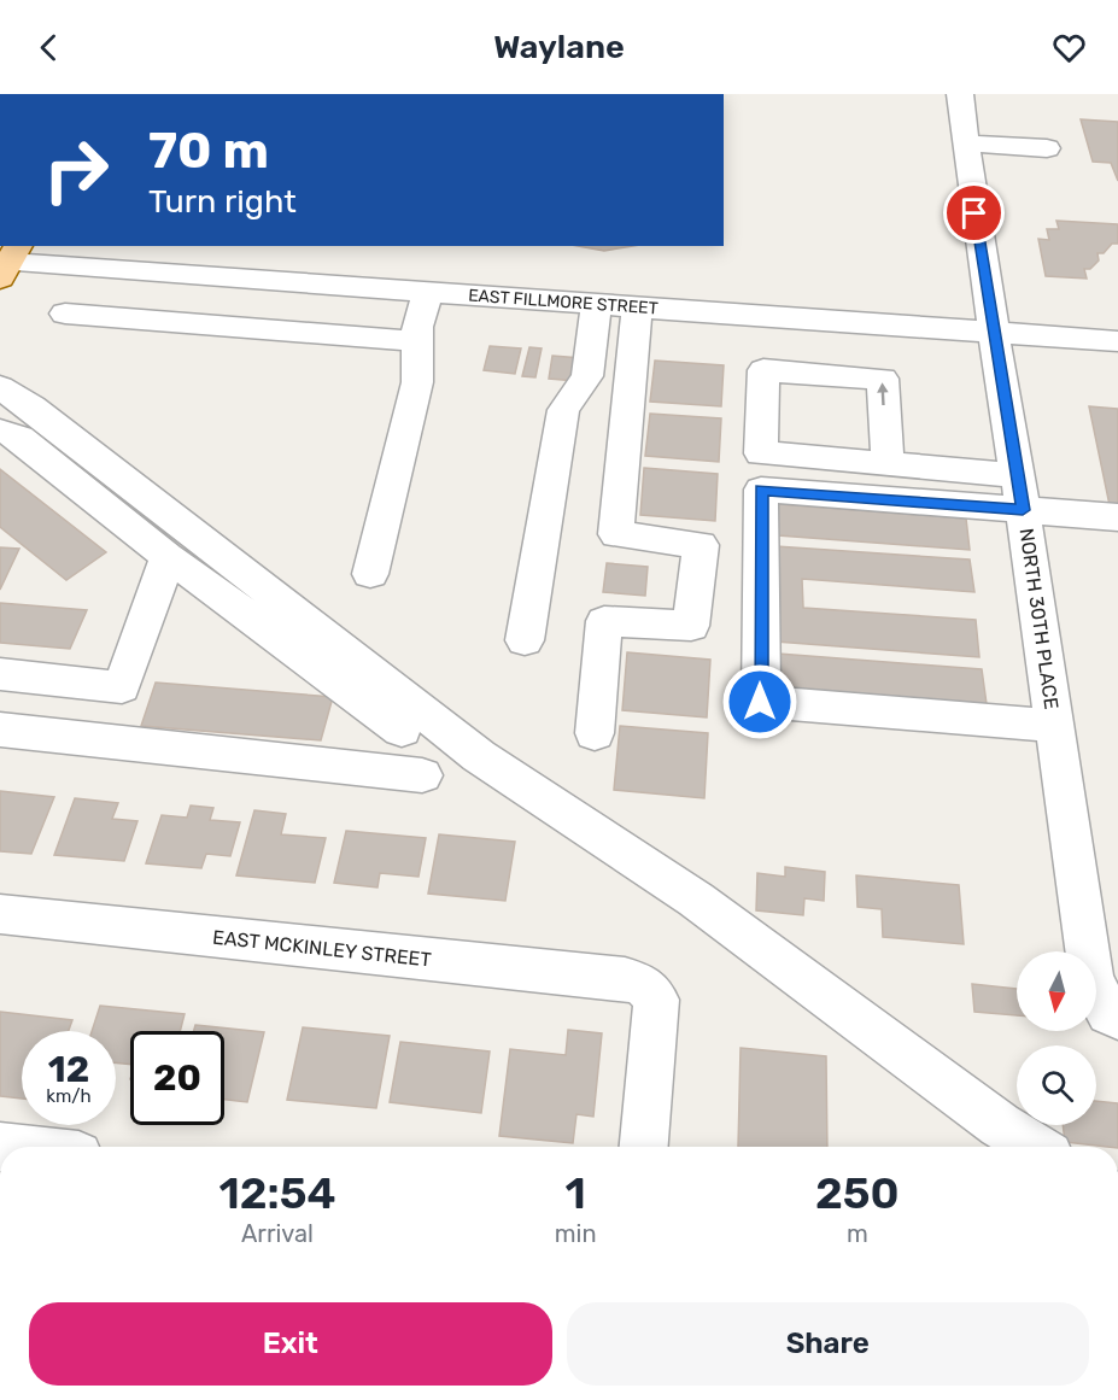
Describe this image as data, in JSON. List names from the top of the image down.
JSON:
{
  "streets": {
    "street": ["EAST FILLMORE STREET", "NORTH 30TH PLACE", "EAST MCKINLEY STREET"]
  },
  "crossings": [
    ["EAST FILLMORE STREET", "NORTH 30TH PLACE"]
  ],
  "north": "bottom",
  "page": {
    "header": "Waylane",
    "turn": ["70 m", "Turn right"],
    "speed": "12 km/h",
    "limit": "20",
    "eta": [
      "12:54",
      "Arrival",
      "1",
      "min",
      "250",
      "m"
    ],
    "buttons": ["Exit", "Share"]
  }
}
